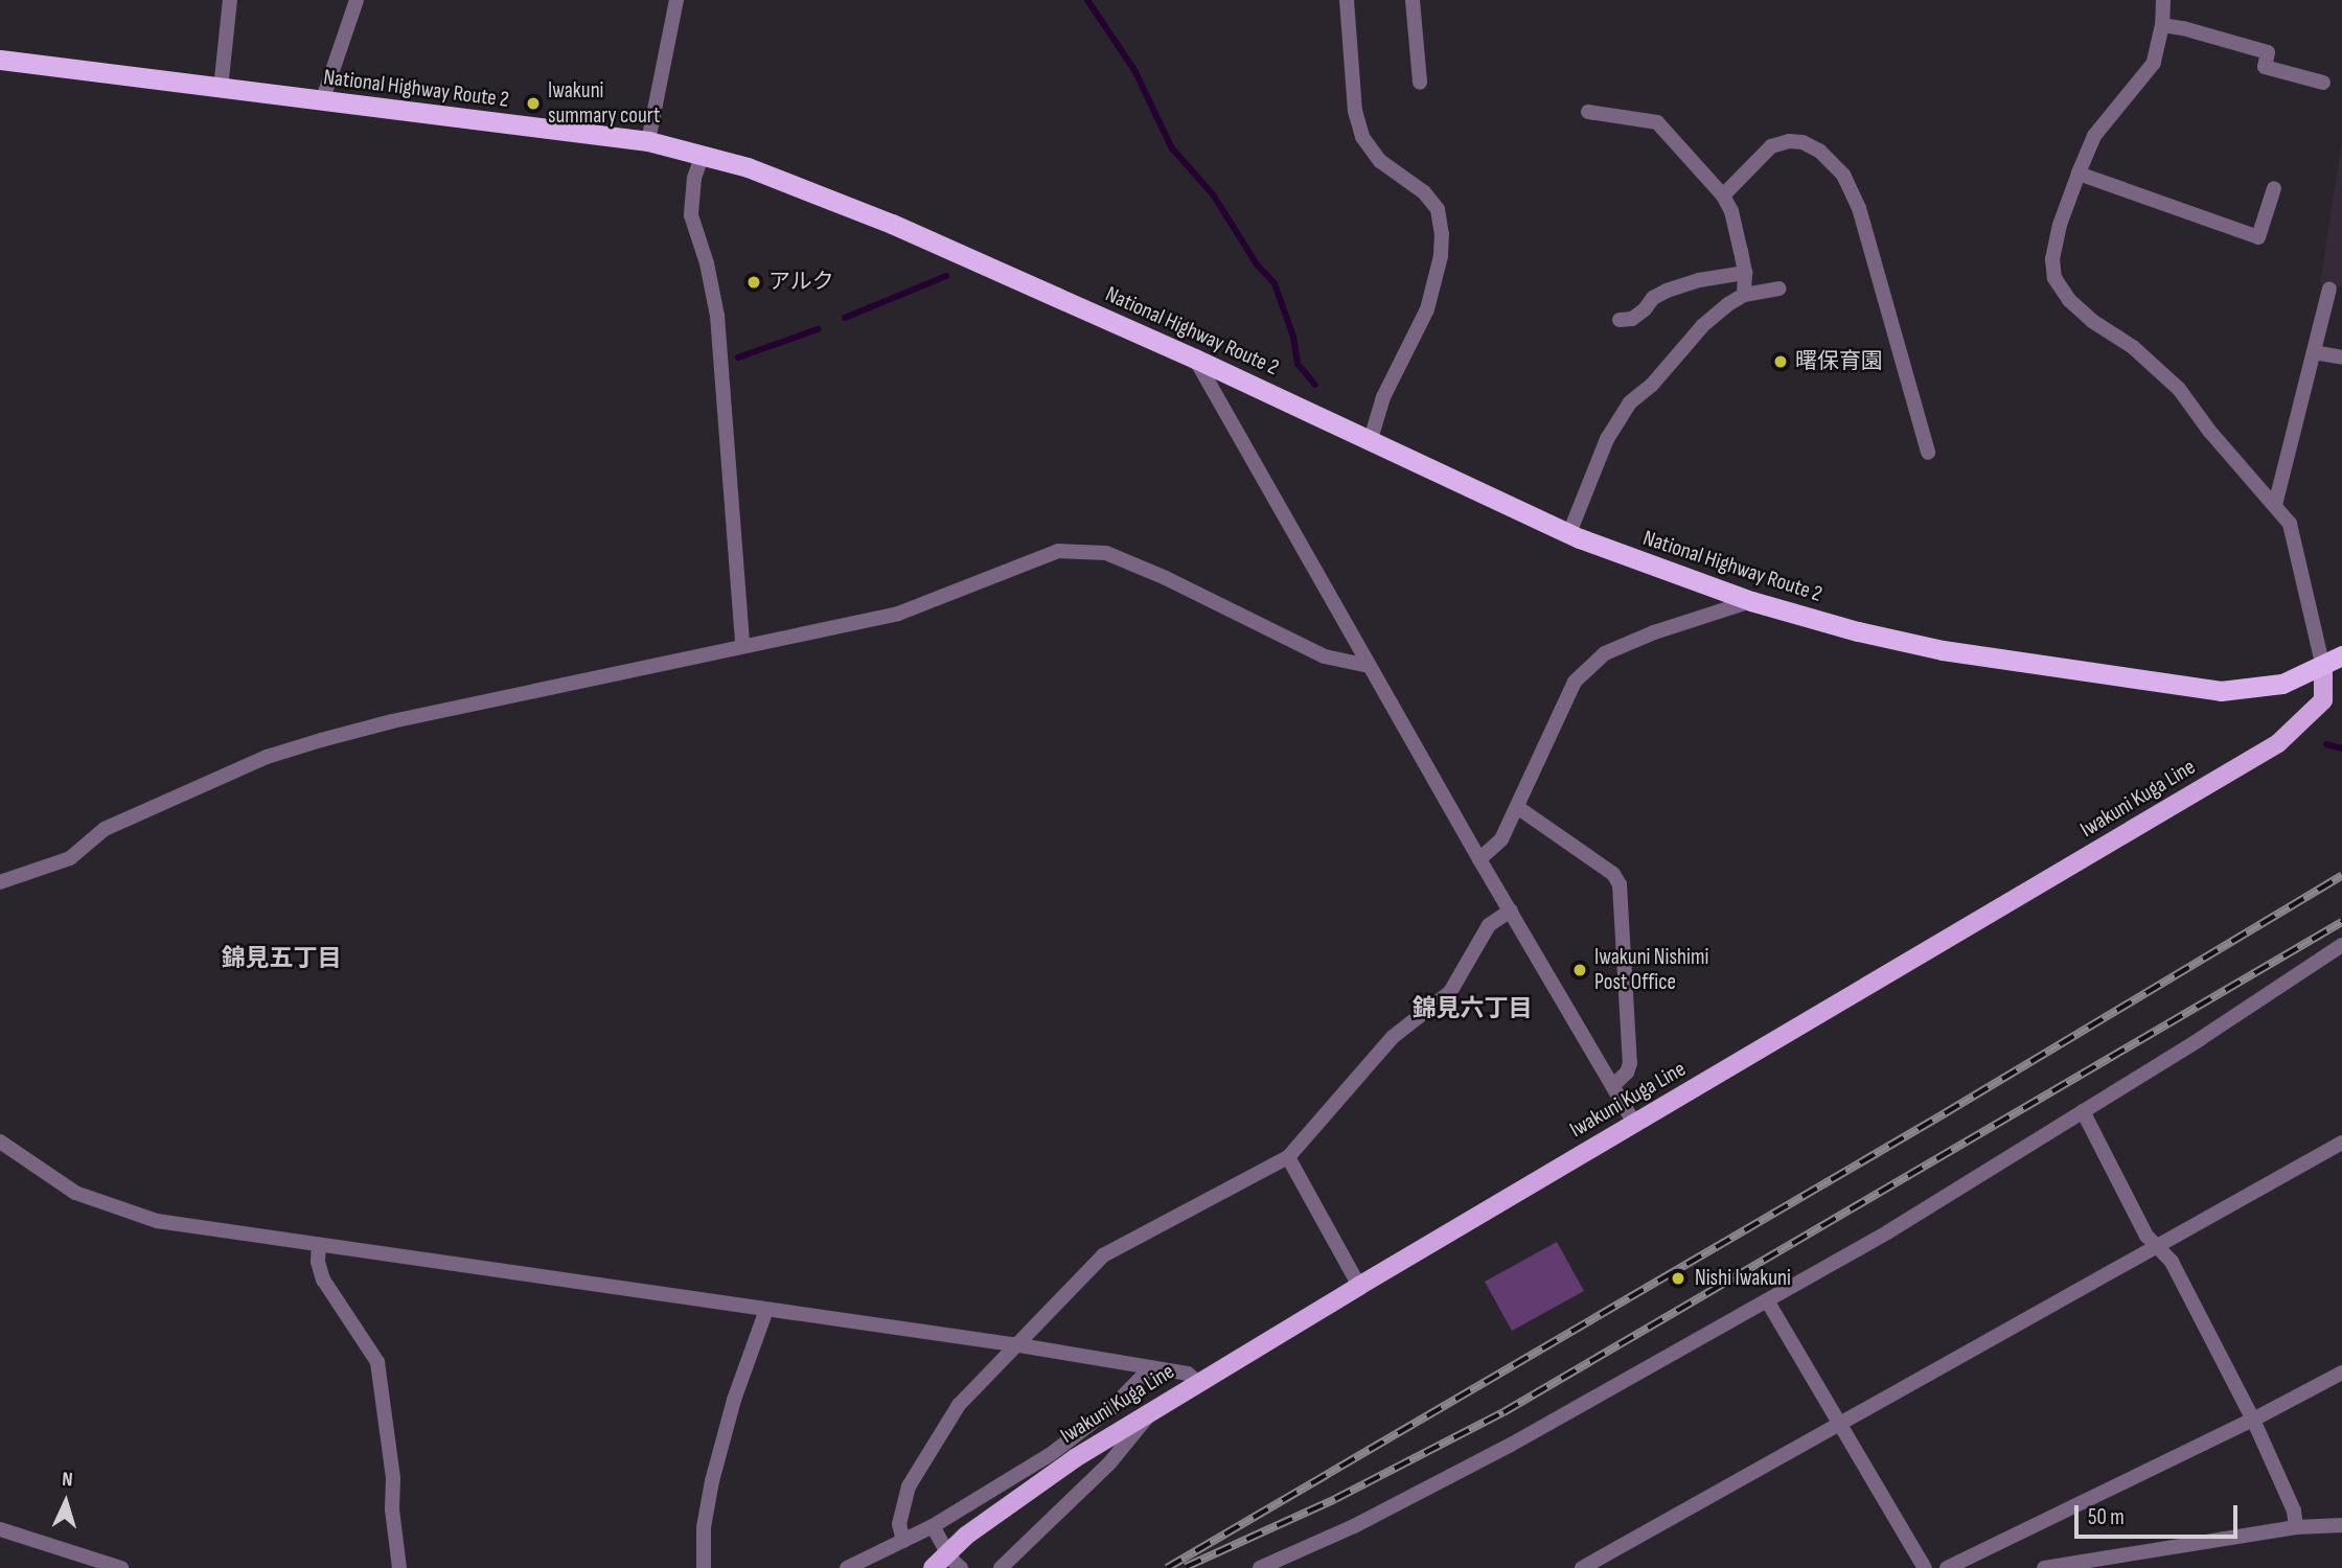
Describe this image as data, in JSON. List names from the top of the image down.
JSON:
{
  "streets": {
    "highway": ["National Highway Route 2"],
    "main road": ["Iwakuni Kuga Line"]
  },
  "crossings": [
    ["National Highway Route 2", "Iwakuni Kuga Line"]
  ],
  "districts": ["錦見五丁目", "錦見六丁目"],
  "places": [
    "Iwakuni summary court",
    "アルク",
    "曙保育園",
    "Iwakuni Nishimi Post Office",
    "Nishi Iwakuni"
  ],
  "scale_bar": "50 m",
  "north": "top"
}
